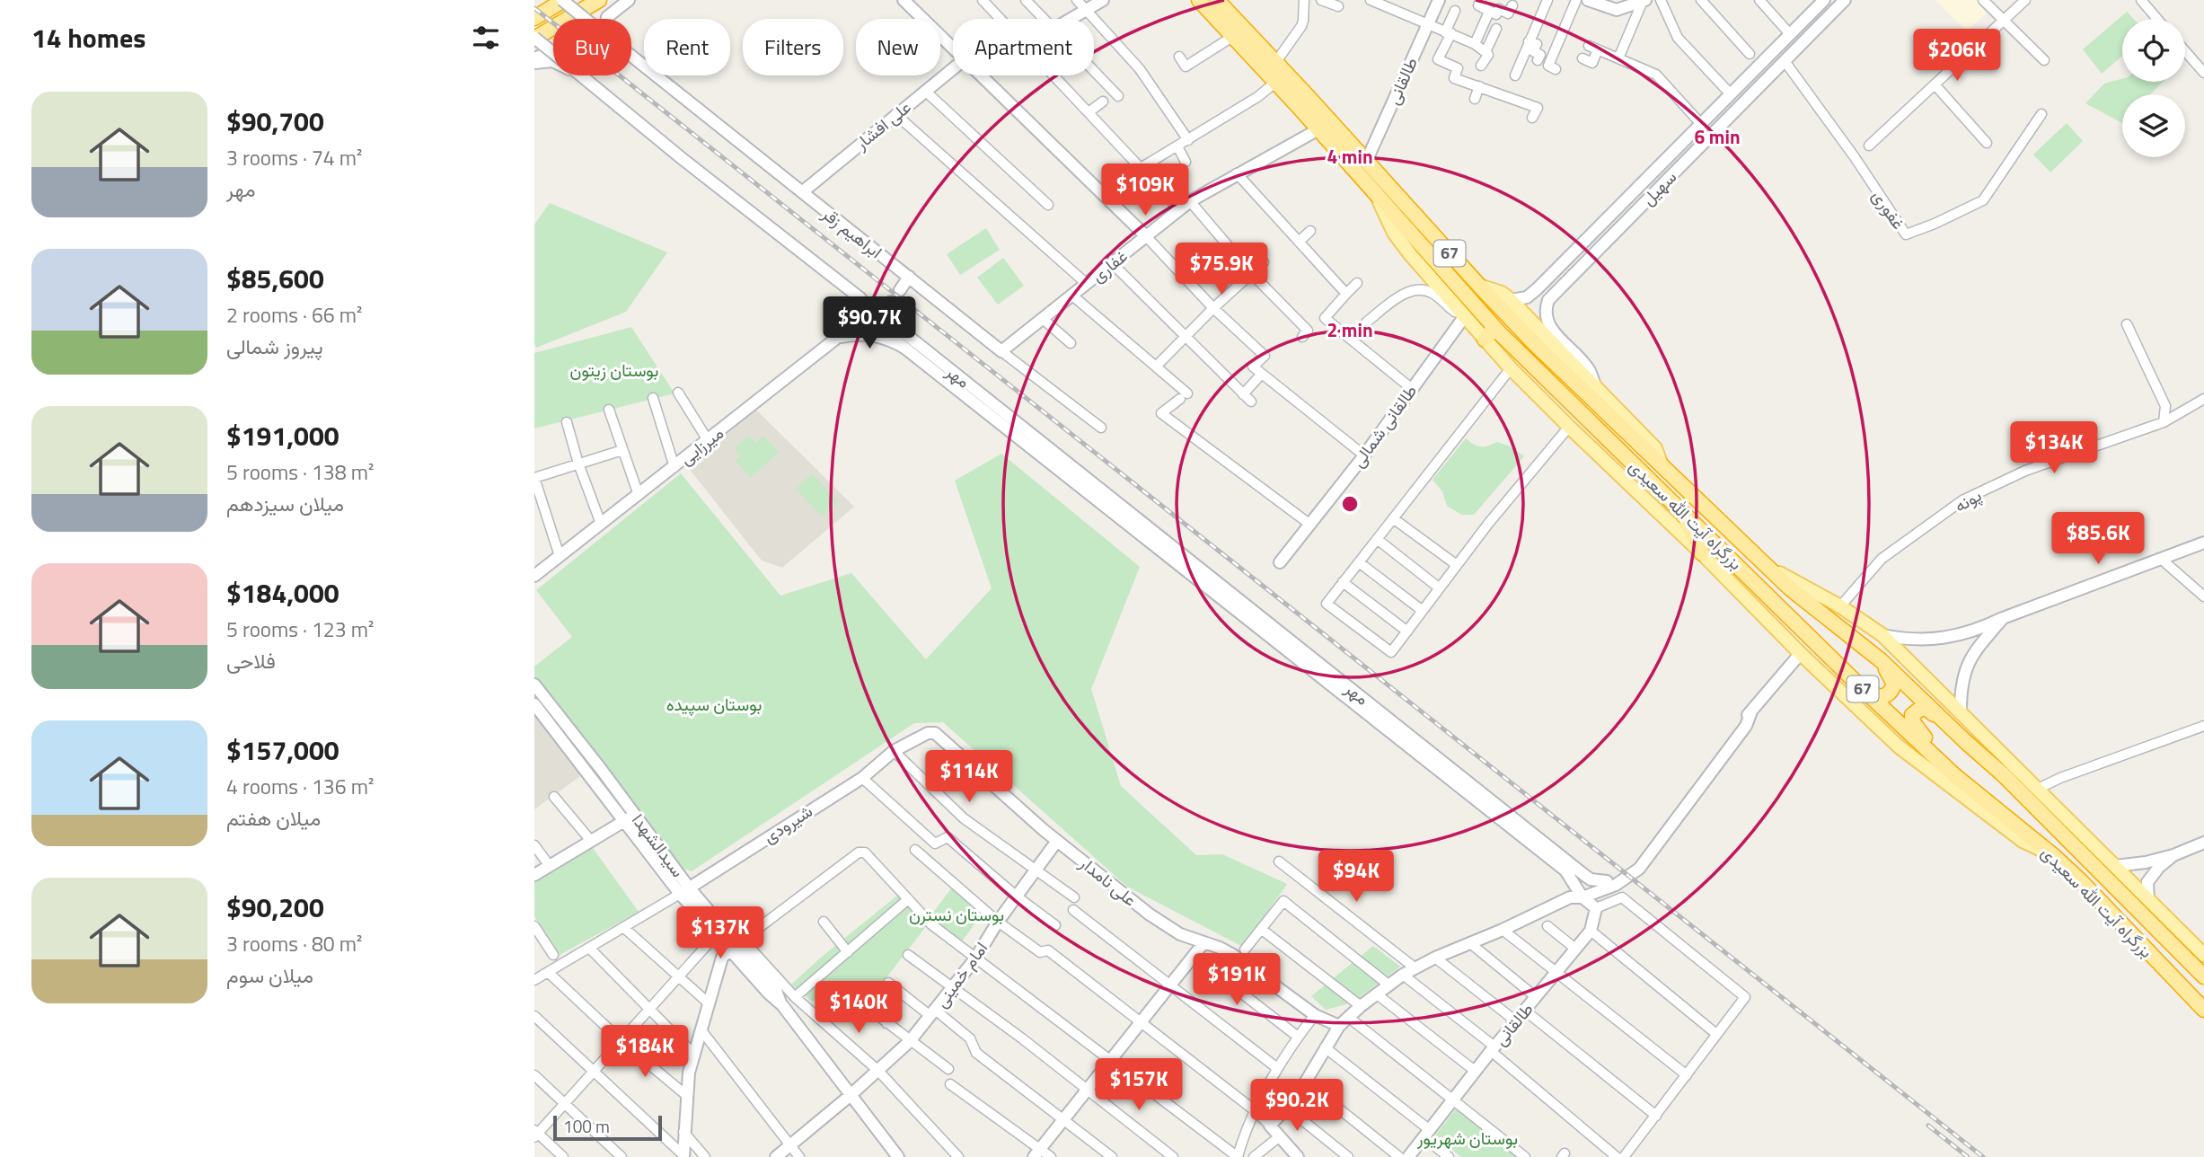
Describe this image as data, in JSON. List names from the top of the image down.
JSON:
{
  "streets": {
    "highway": ["67", "بزرگراه آیت الله سعیدی"],
    "street": [
      "طالقانی",
      "علی افشار",
      "سهیل",
      "غفوری",
      "ابراهیم زقر",
      "غفاری",
      "مهر",
      "طالقانی شمالی",
      "میرزایی",
      "پونه",
      "شیرودی",
      "سیدالشهدا",
      "علی نامدار",
      "امام خمینی"
    ]
  },
  "crossings": [
    ["طالقانی", "بزرگراه آیت الله سعیدی"],
    ["علی افشار", "ابراهیم زقر"],
    ["سهیل", "غفوری"],
    ["ابراهیم زقر", "غفاری"],
    ["غفاری", "بزرگراه آیت الله سعیدی"],
    ["مهر", "میرزایی"],
    ["شیرودی", "سیدالشهدا"],
    ["شیرودی", "علی نامدار"],
    ["سیدالشهدا", "امام خمینی"],
    ["علی نامدار", "امام خمینی"]
  ],
  "parks": [
    "بوستان زیتون",
    "بوستان سپیده",
    "بوستان نسترن",
    "بوستان شهریور"
  ],
  "scale_bar": "100 m",
  "page": {
    "heading": "14 homes",
    "chip": [
      "Buy",
      "Rent",
      "Filters",
      "New",
      "Apartment"
    ],
    "price": [
      "$206K",
      "$109K",
      "$75.9K",
      "$90.7K",
      "$134K",
      "$85.6K",
      "$114K",
      "$94K",
      "$137K",
      "$191K",
      "$140K",
      "$184K",
      "$157K",
      "$90.2K"
    ],
    "list": [
      {
        "name": "$90,700",
        "note": "3 rooms · 74 m² · مهر"
      },
      {
        "name": "$85,600",
        "note": "2 rooms · 66 m² · پیروز شمالی"
      },
      {
        "name": "$191,000",
        "note": "5 rooms · 138 m² · میلان سیزدهم"
      },
      {
        "name": "$184,000",
        "note": "5 rooms · 123 m² · فلاحی"
      },
      {
        "name": "$157,000",
        "note": "4 rooms · 136 m² · میلان هفتم"
      },
      {
        "name": "$90,200",
        "note": "3 rooms · 80 m² · میلان سوم"
      }
    ],
    "scale": "100 m"
  },
  "rings": ["6 min", "4 min", "2 min"]
}
